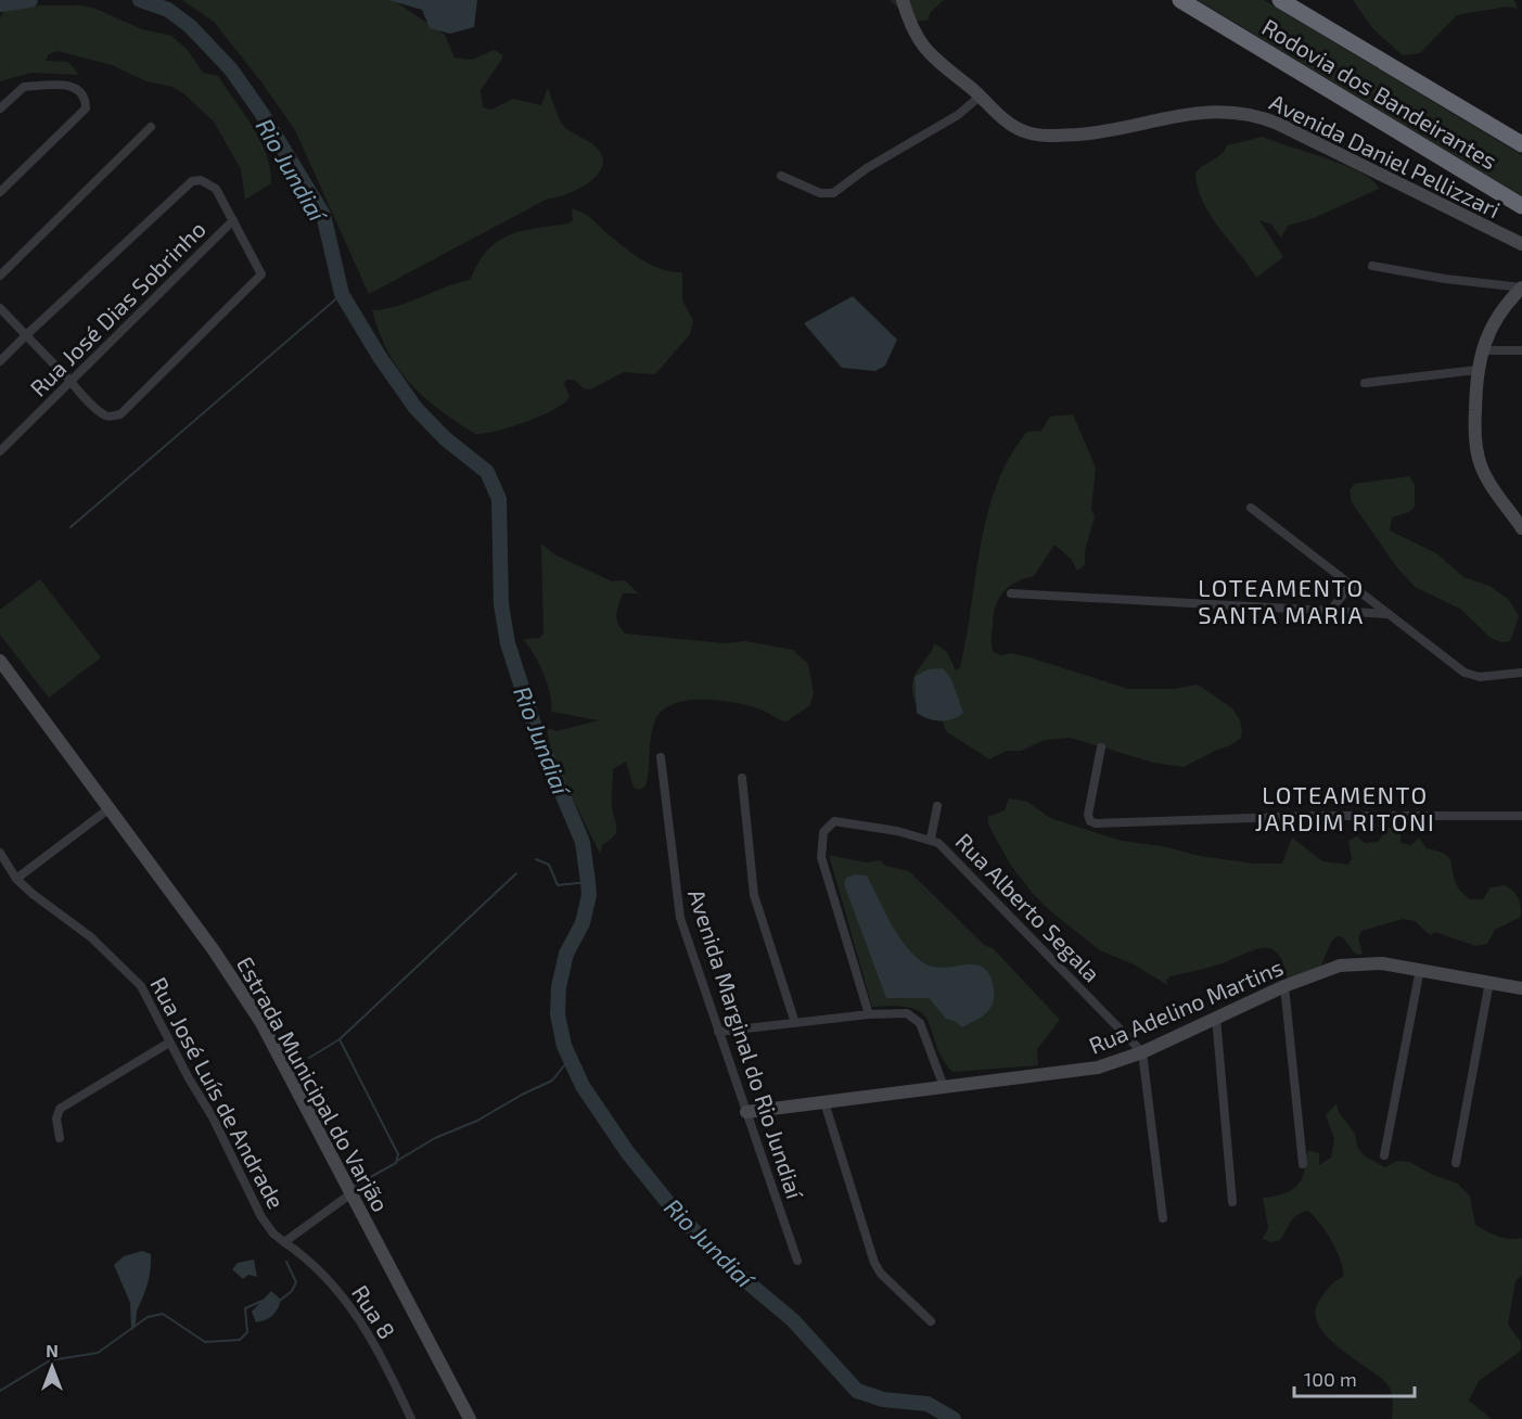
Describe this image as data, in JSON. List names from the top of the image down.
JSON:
{
  "streets": {
    "highway": ["Rodovia dos Bandeirantes"],
    "street": [
      "Avenida Daniel Pellizzari",
      "Rua José Dias Sobrinho",
      "Rua Alberto Segala",
      "Rua Adelino Martins",
      "Avenida Marginal do Rio Jundiaí",
      "Estrada Municipal do Varjão",
      "Rua José Luís de Andrade",
      "Rua 8"
    ]
  },
  "crossings": [
    ["Rua Alberto Segala", "Rua Adelino Martins"],
    ["Rua Adelino Martins", "Avenida Marginal do Rio Jundiaí"],
    ["Estrada Municipal do Varjão", "Rua José Luís de Andrade"],
    ["Rua José Luís de Andrade", "Rua 8"]
  ],
  "districts": ["LOTEAMENTO SANTA MARIA", "LOTEAMENTO JARDIM RITONI"],
  "water": ["Rio Jundiaí"],
  "scale_bar": "100 m",
  "north": "top"
}
